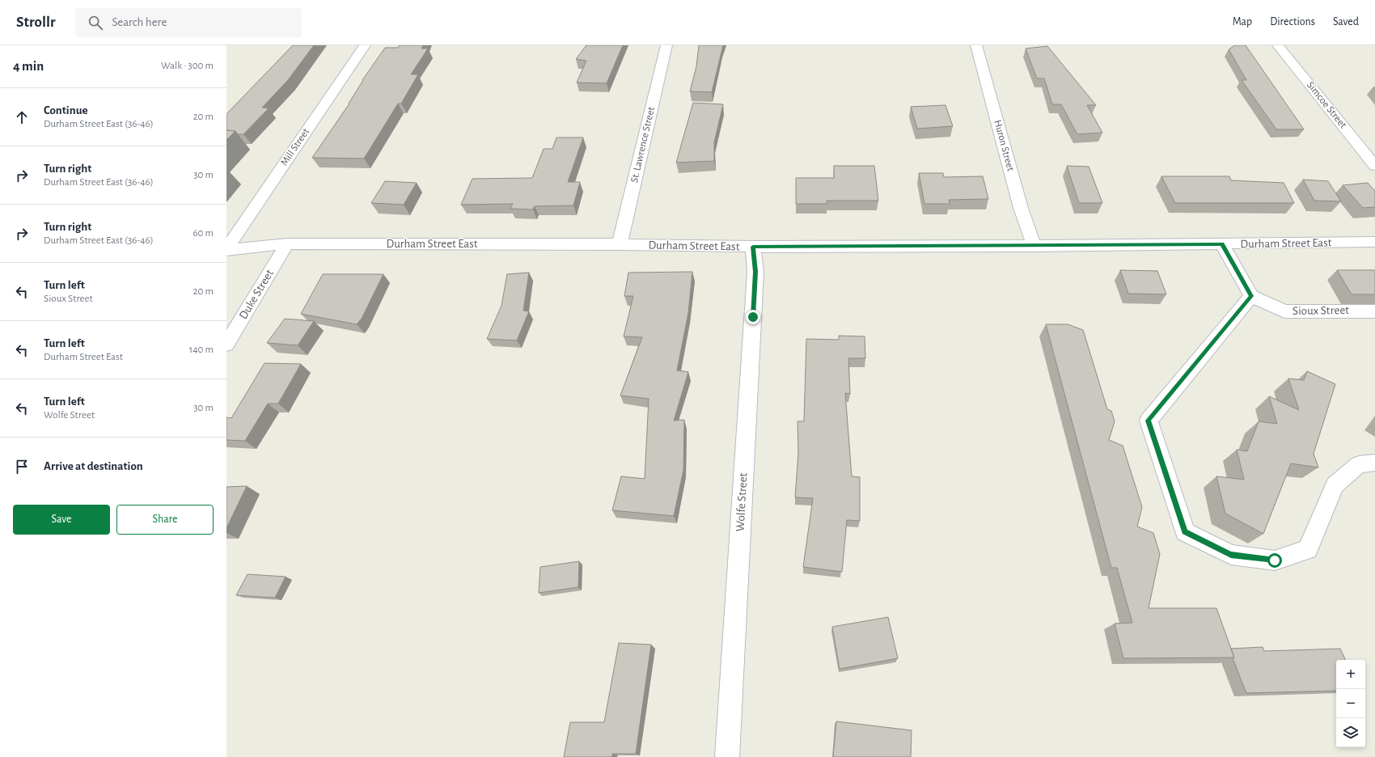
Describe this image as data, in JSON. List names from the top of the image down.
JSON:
{
  "streets": {
    "street": [
      "Simcoe Street",
      "St. Lawrence Street",
      "Huron Street",
      "Mill Street",
      "Durham Street East",
      "Duke Street",
      "Sioux Street",
      "Wolfe Street"
    ]
  },
  "crossings": [
    ["St. Lawrence Street", "Durham Street East"],
    ["Huron Street", "Durham Street East"],
    ["Mill Street", "Durham Street East"],
    ["Durham Street East", "Duke Street"],
    ["Durham Street East", "Wolfe Street"]
  ],
  "page": {
    "header": "Strollr",
    "search": "Search here",
    "nav": ["Map", "Directions", "Saved"],
    "heading": ["4 min", "Walk · 300 m"],
    "list": [
      ["Continue", "Durham Street East (36-46)", "20 m"],
      ["Turn right", "Durham Street East (36-46)", "30 m"],
      ["Turn right", "Durham Street East (36-46)", "60 m"],
      ["Turn left", "Sioux Street", "20 m"],
      ["Turn left", "Durham Street East", "140 m"],
      ["Turn left", "Wolfe Street", "30 m"],
      "Arrive at destination"
    ],
    "buttons": ["Save", "Share"],
    "map_buttons": ["+", "−"]
  }
}
